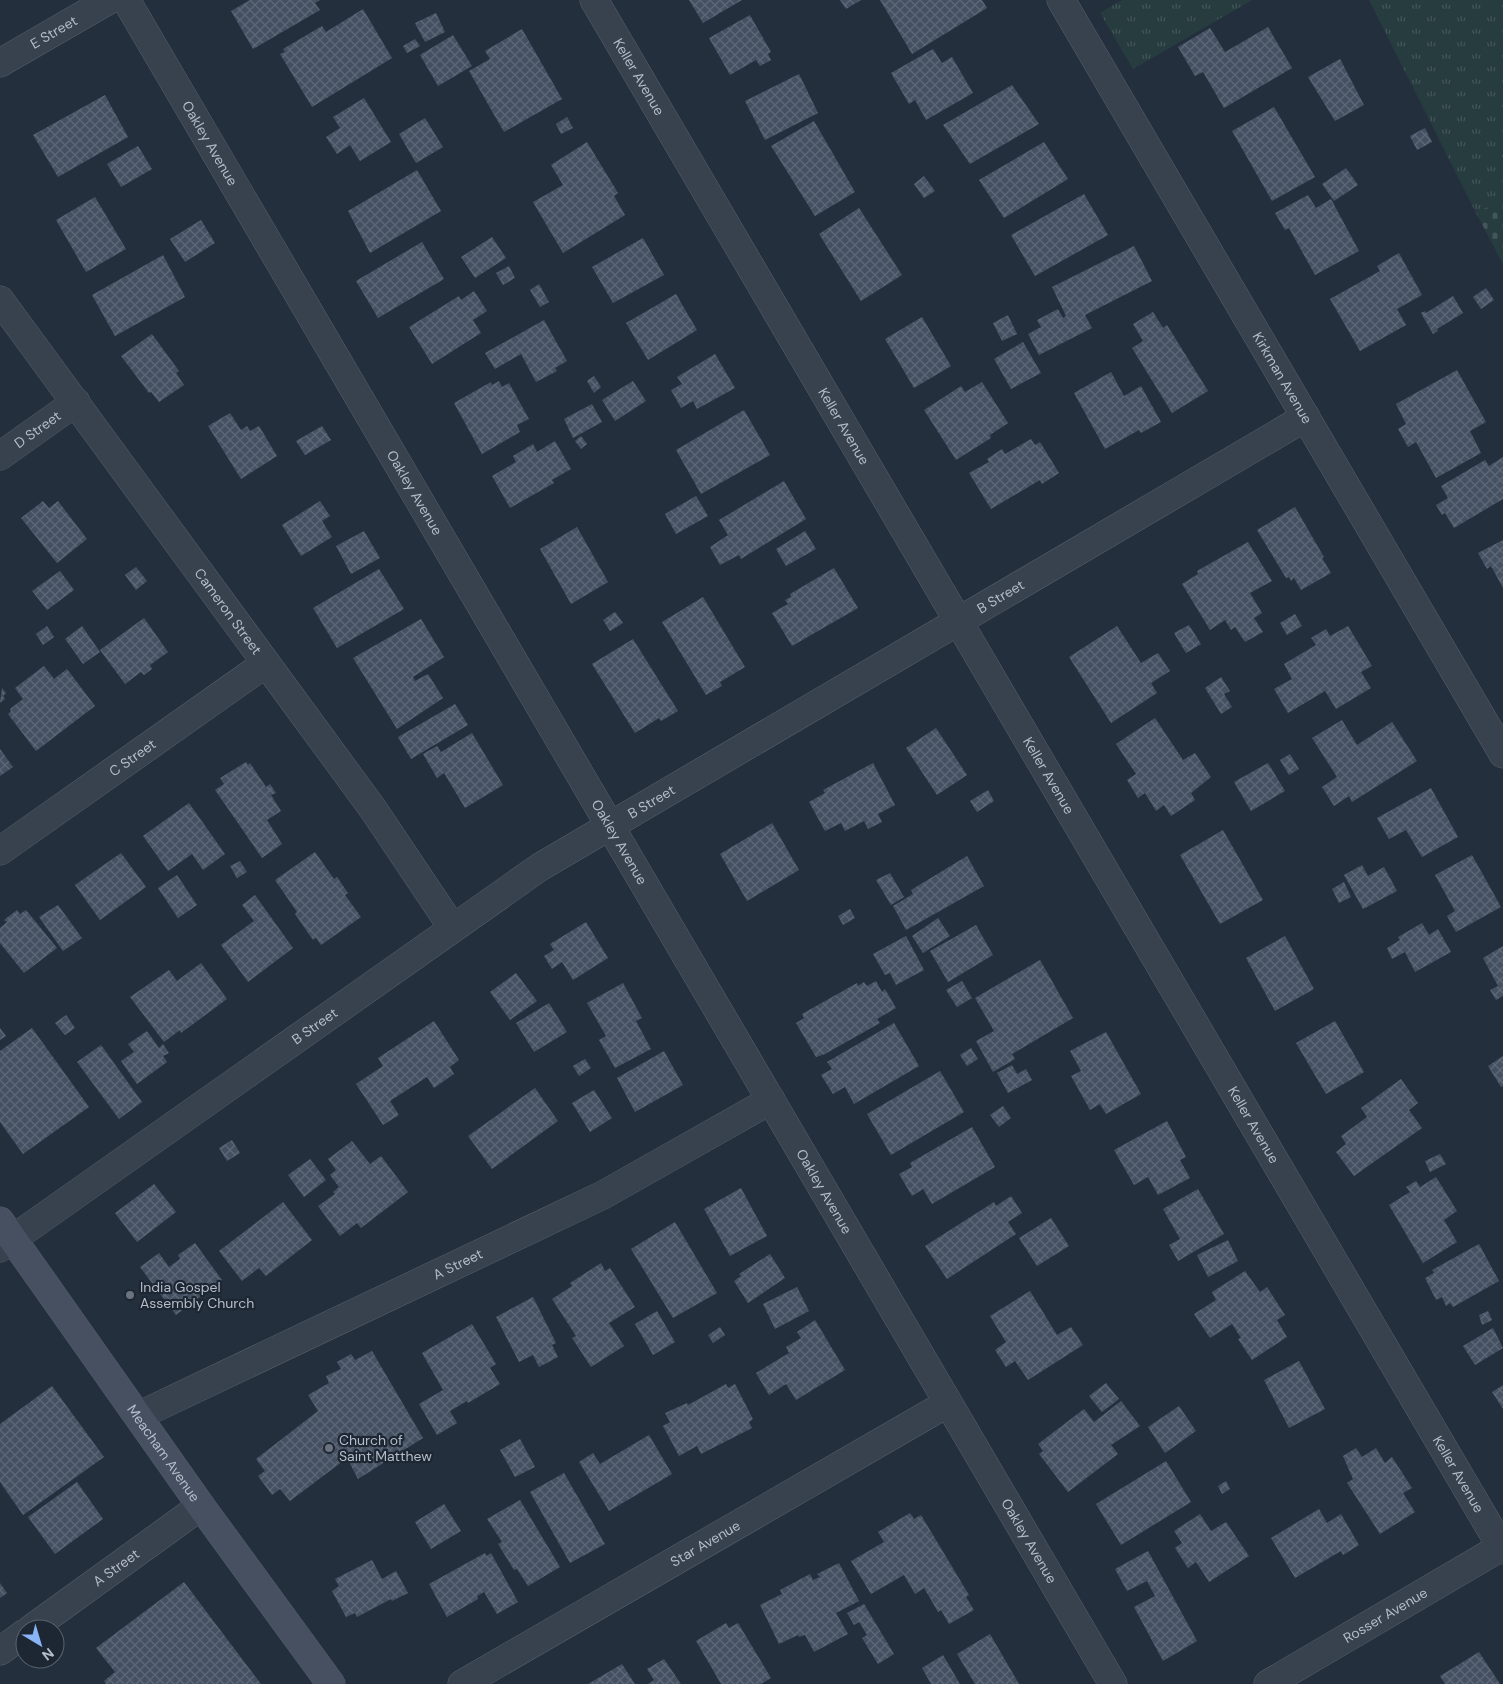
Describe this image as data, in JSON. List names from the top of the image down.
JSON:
{
  "streets": {
    "main road": ["Meacham Avenue"],
    "street": [
      "E Street",
      "Keller Avenue",
      "Oakley Avenue",
      "Kirkman Avenue",
      "D Street",
      "B Street",
      "Cameron Street",
      "C Street",
      "A Street",
      "Star Avenue",
      "Rosser Avenue"
    ]
  },
  "crossings": [
    ["Keller Avenue", "B Street"],
    ["Keller Avenue", "Rosser Avenue"],
    ["Oakley Avenue", "B Street"],
    ["Oakley Avenue", "A Street"],
    ["Oakley Avenue", "Star Avenue"],
    ["Kirkman Avenue", "B Street"],
    ["D Street", "Cameron Street"],
    ["B Street", "Cameron Street"],
    ["B Street", "Meacham Avenue"],
    ["Cameron Street", "C Street"],
    ["A Street", "Meacham Avenue"]
  ],
  "places": ["India Gospel Assembly Church", "Church of Saint Matthew"],
  "north": "bottom right"
}
